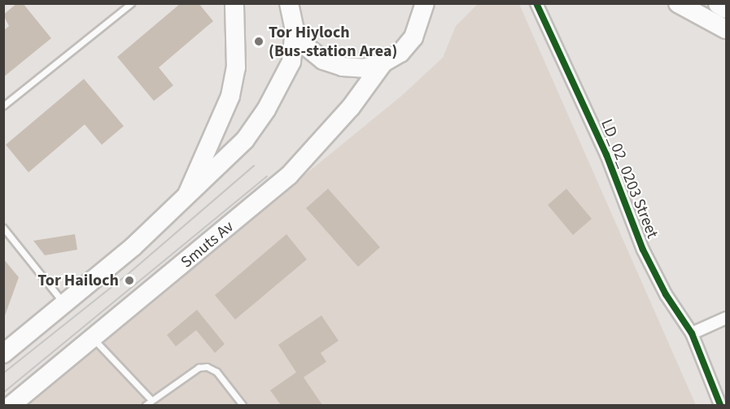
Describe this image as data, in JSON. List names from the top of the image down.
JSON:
{
  "streets": {
    "main road": ["Smuts Av"],
    "street": ["LD_02_0203 Street"]
  },
  "places": ["Tor Hiyloch (Bus-station Area)", "Tor Hailoch"]
}
